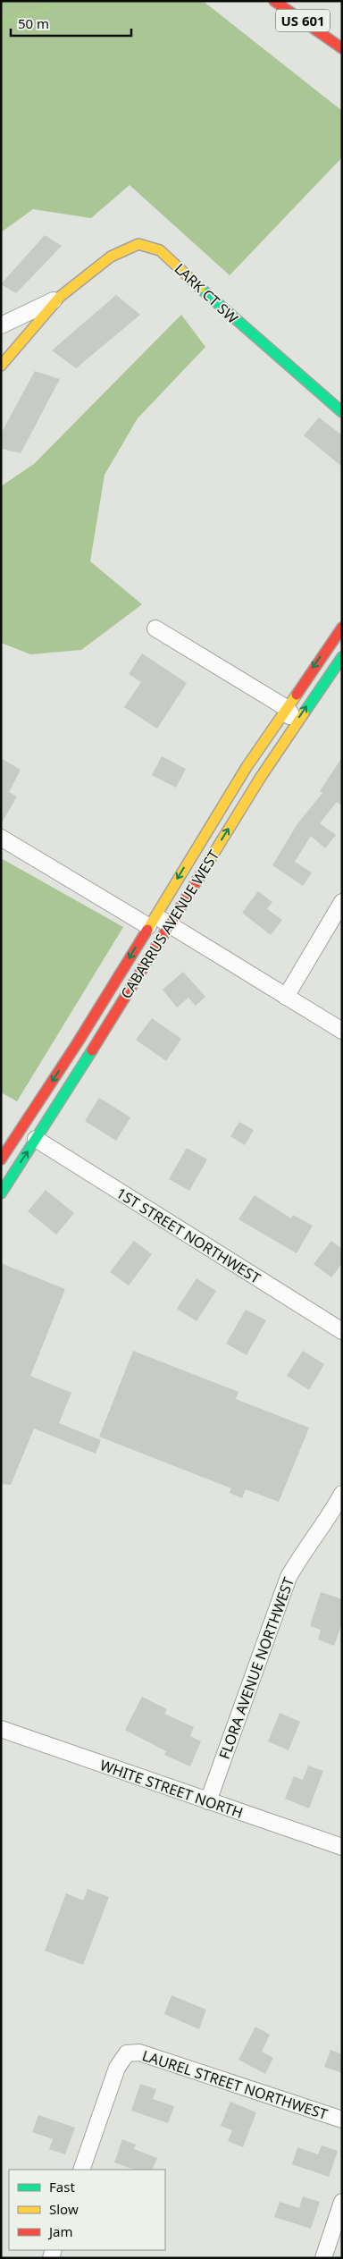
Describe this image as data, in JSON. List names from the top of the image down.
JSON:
{
  "streets": {
    "main road": ["US 601", "LARK CT SW", "CABARRUS AVENUE WEST"],
    "street": [
      "1ST STREET NORTHWEST",
      "FLORA AVENUE NORTHWEST",
      "WHITE STREET NORTH",
      "LAUREL STREET NORTHWEST"
    ]
  },
  "crossings": [
    ["CABARRUS AVENUE WEST", "1ST STREET NORTHWEST"],
    ["FLORA AVENUE NORTHWEST", "WHITE STREET NORTH"]
  ],
  "legend": ["Fast", "Slow", "Jam"],
  "scale_bar": "50 m"
}
